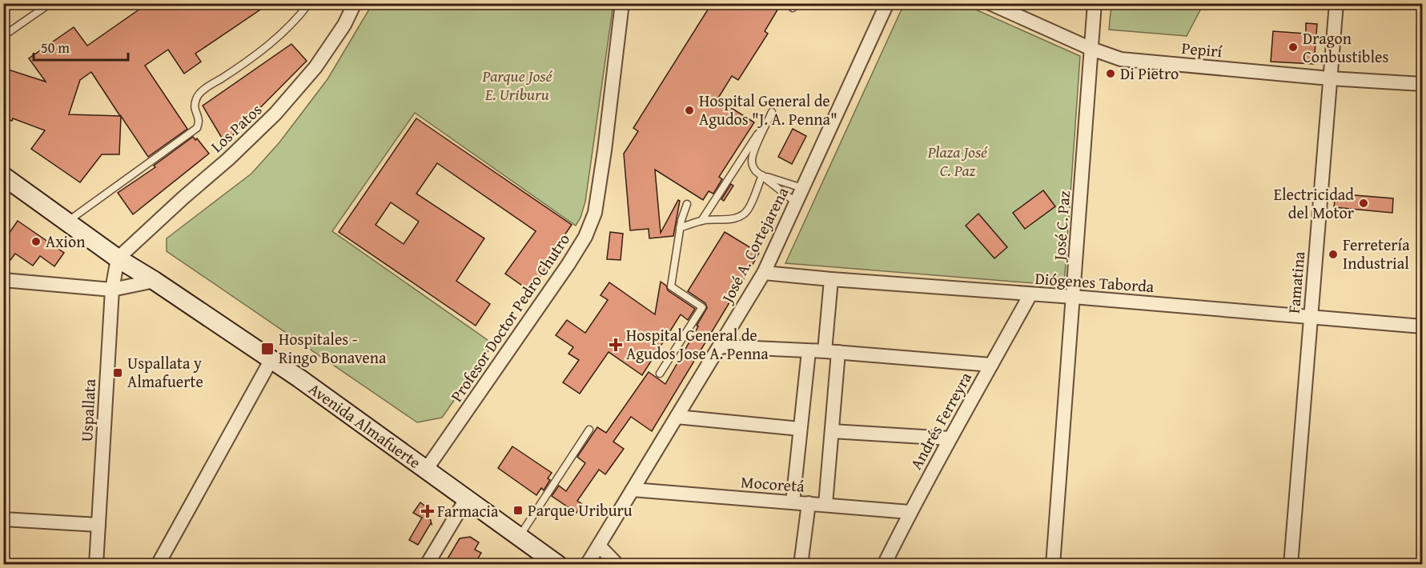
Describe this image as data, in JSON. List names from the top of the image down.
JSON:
{
  "streets": {
    "main road": ["Avenida Almafuerte"],
    "street": [
      "Pepirí",
      "Los Patos",
      "José C. Paz",
      "José A. Cortejarena",
      "Diógenes Taborda",
      "Famatina",
      "Profesor Doctor Pedro Chutro",
      "Uspallata",
      "Andrés Ferreyra",
      "Mocoretá"
    ]
  },
  "crossings": [
    ["Pepirí", "José C. Paz"],
    ["Pepirí", "Famatina"],
    ["Los Patos", "Uspallata"],
    ["Los Patos", "Avenida Almafuerte"],
    ["José C. Paz", "Diógenes Taborda"],
    ["José A. Cortejarena", "Diógenes Taborda"],
    ["José A. Cortejarena", "Mocoretá"],
    ["Diógenes Taborda", "Famatina"],
    ["Diógenes Taborda", "Andrés Ferreyra"],
    ["Profesor Doctor Pedro Chutro", "Avenida Almafuerte"],
    ["Uspallata", "Avenida Almafuerte"],
    ["Andrés Ferreyra", "Mocoretá"]
  ],
  "parks": ["Parque José E. Uriburu", "Plaza José C. Paz"],
  "places": {
    "other": [
      "Dragon Conbustibles",
      "Di Pietro",
      "Hospital General de Agudos \"J. A. Penna\"",
      "Electricidad del Motor",
      "Axion",
      "Ferretería Industrial"
    ],
    "health": ["Hospital General de Agudos Jose A. Penna", "Farmacia"],
    "transit": ["Hospitales - Ringo Bonavena", "Uspallata y Almafuerte", "Parque Uriburu"]
  },
  "scale_bar": "50 m"
}
